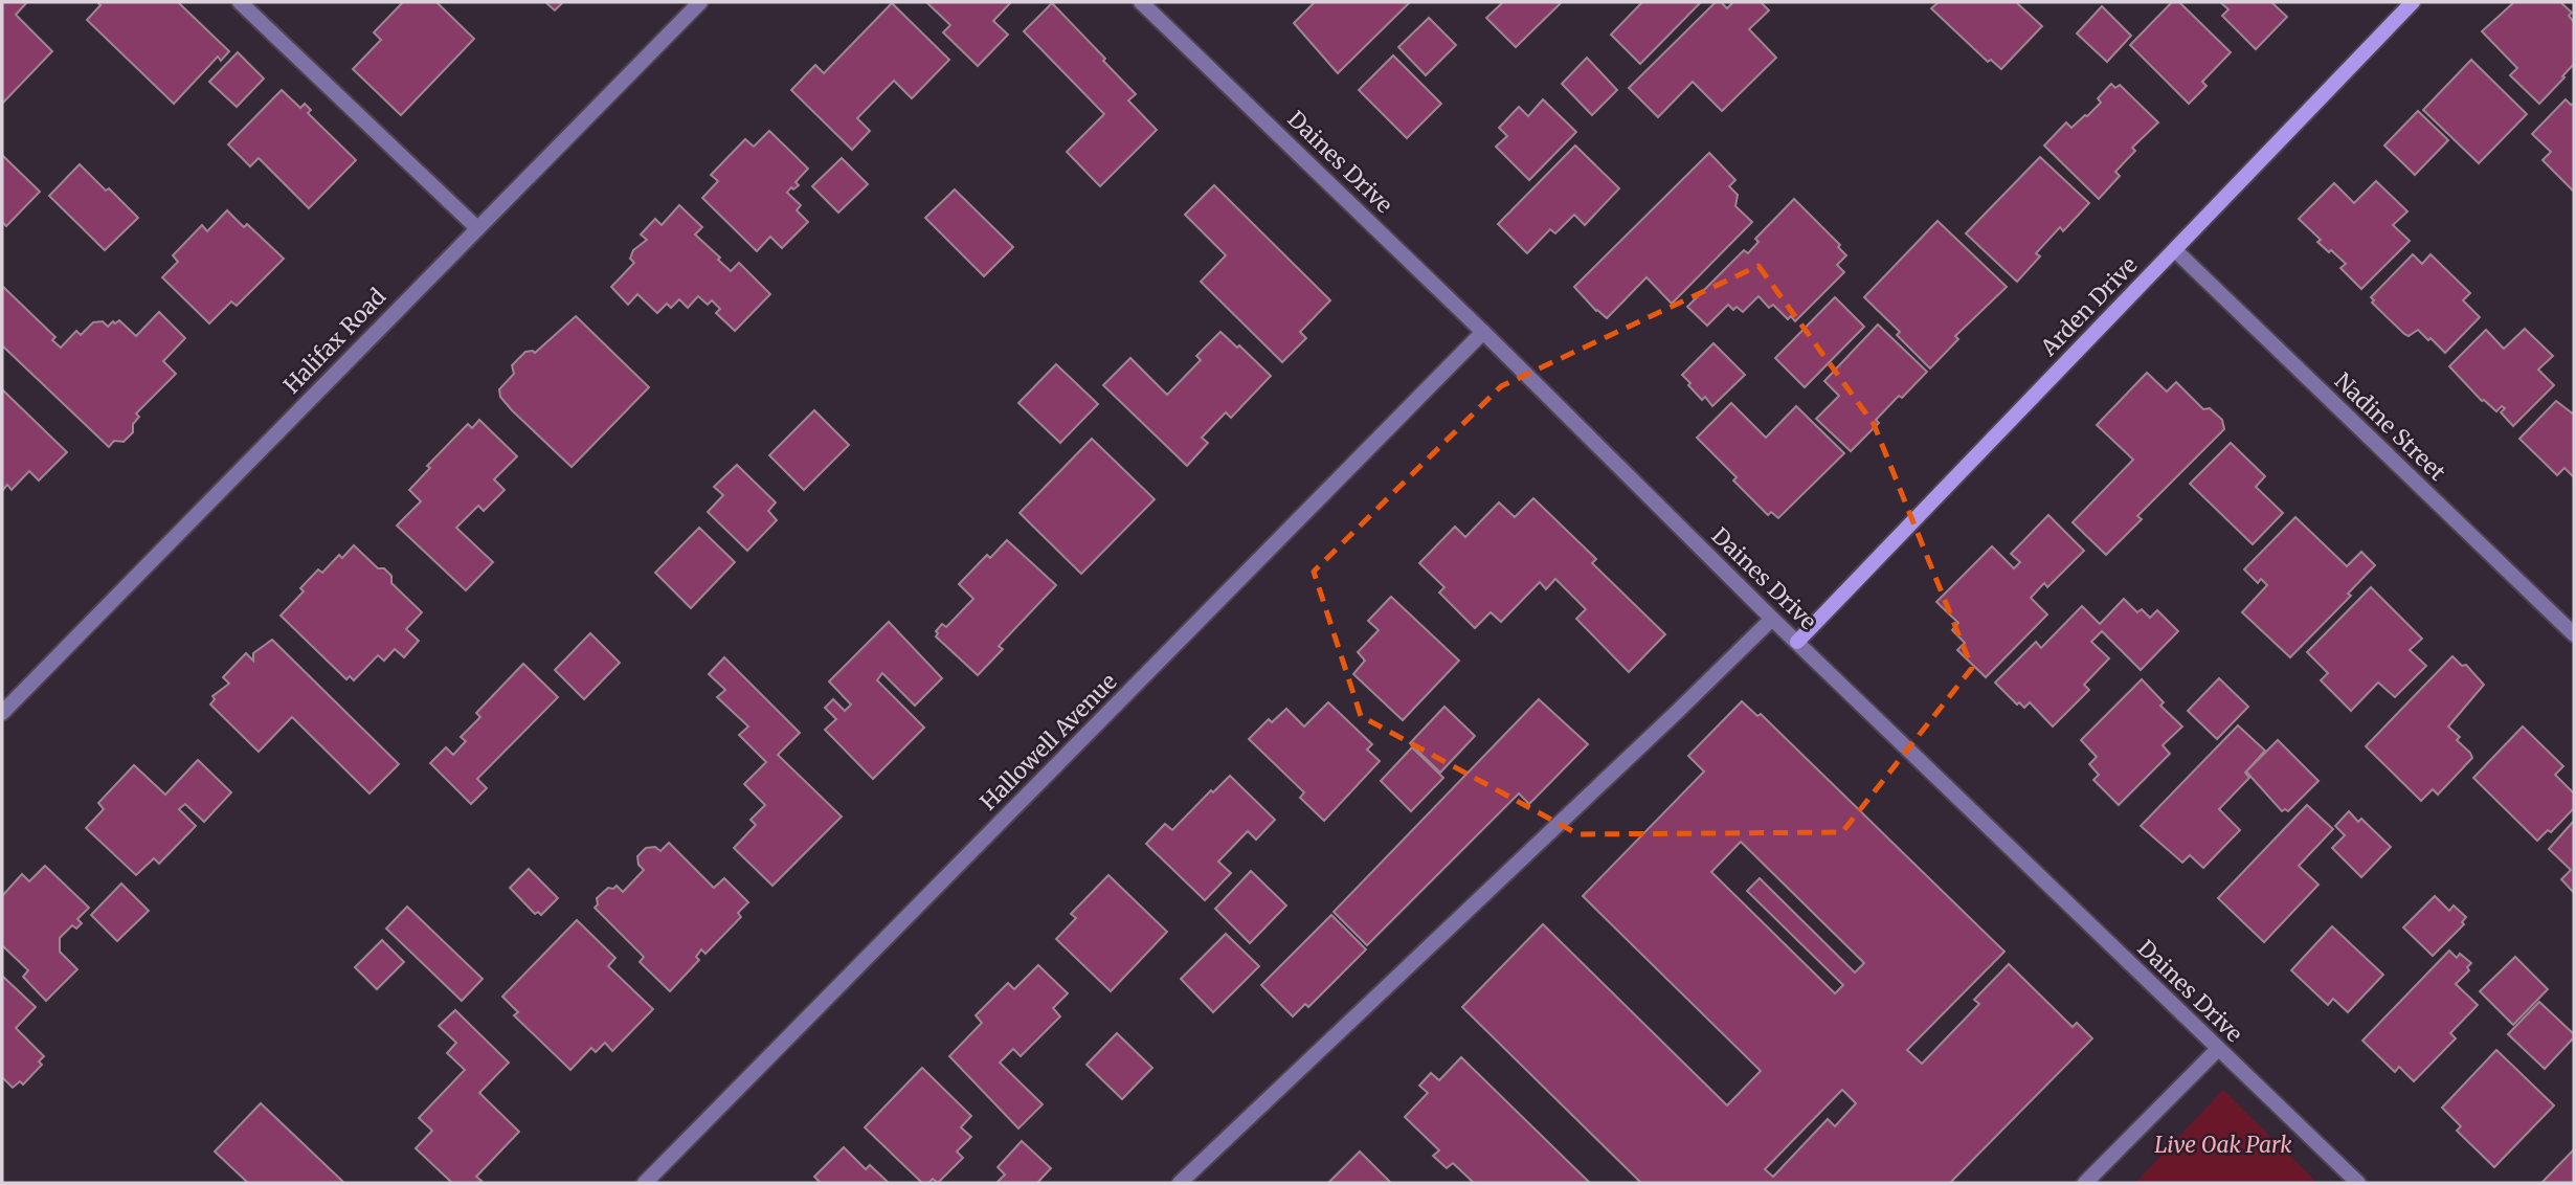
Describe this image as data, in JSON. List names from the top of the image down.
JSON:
{
  "streets": {
    "street": [
      "Daines Drive",
      "Arden Drive",
      "Halifax Road",
      "Nadine Street",
      "Hallowell Avenue"
    ]
  },
  "crossings": [
    ["Daines Drive", "Arden Drive"],
    ["Daines Drive", "Hallowell Avenue"],
    ["Arden Drive", "Nadine Street"]
  ],
  "parks": ["Live Oak Park"]
}
